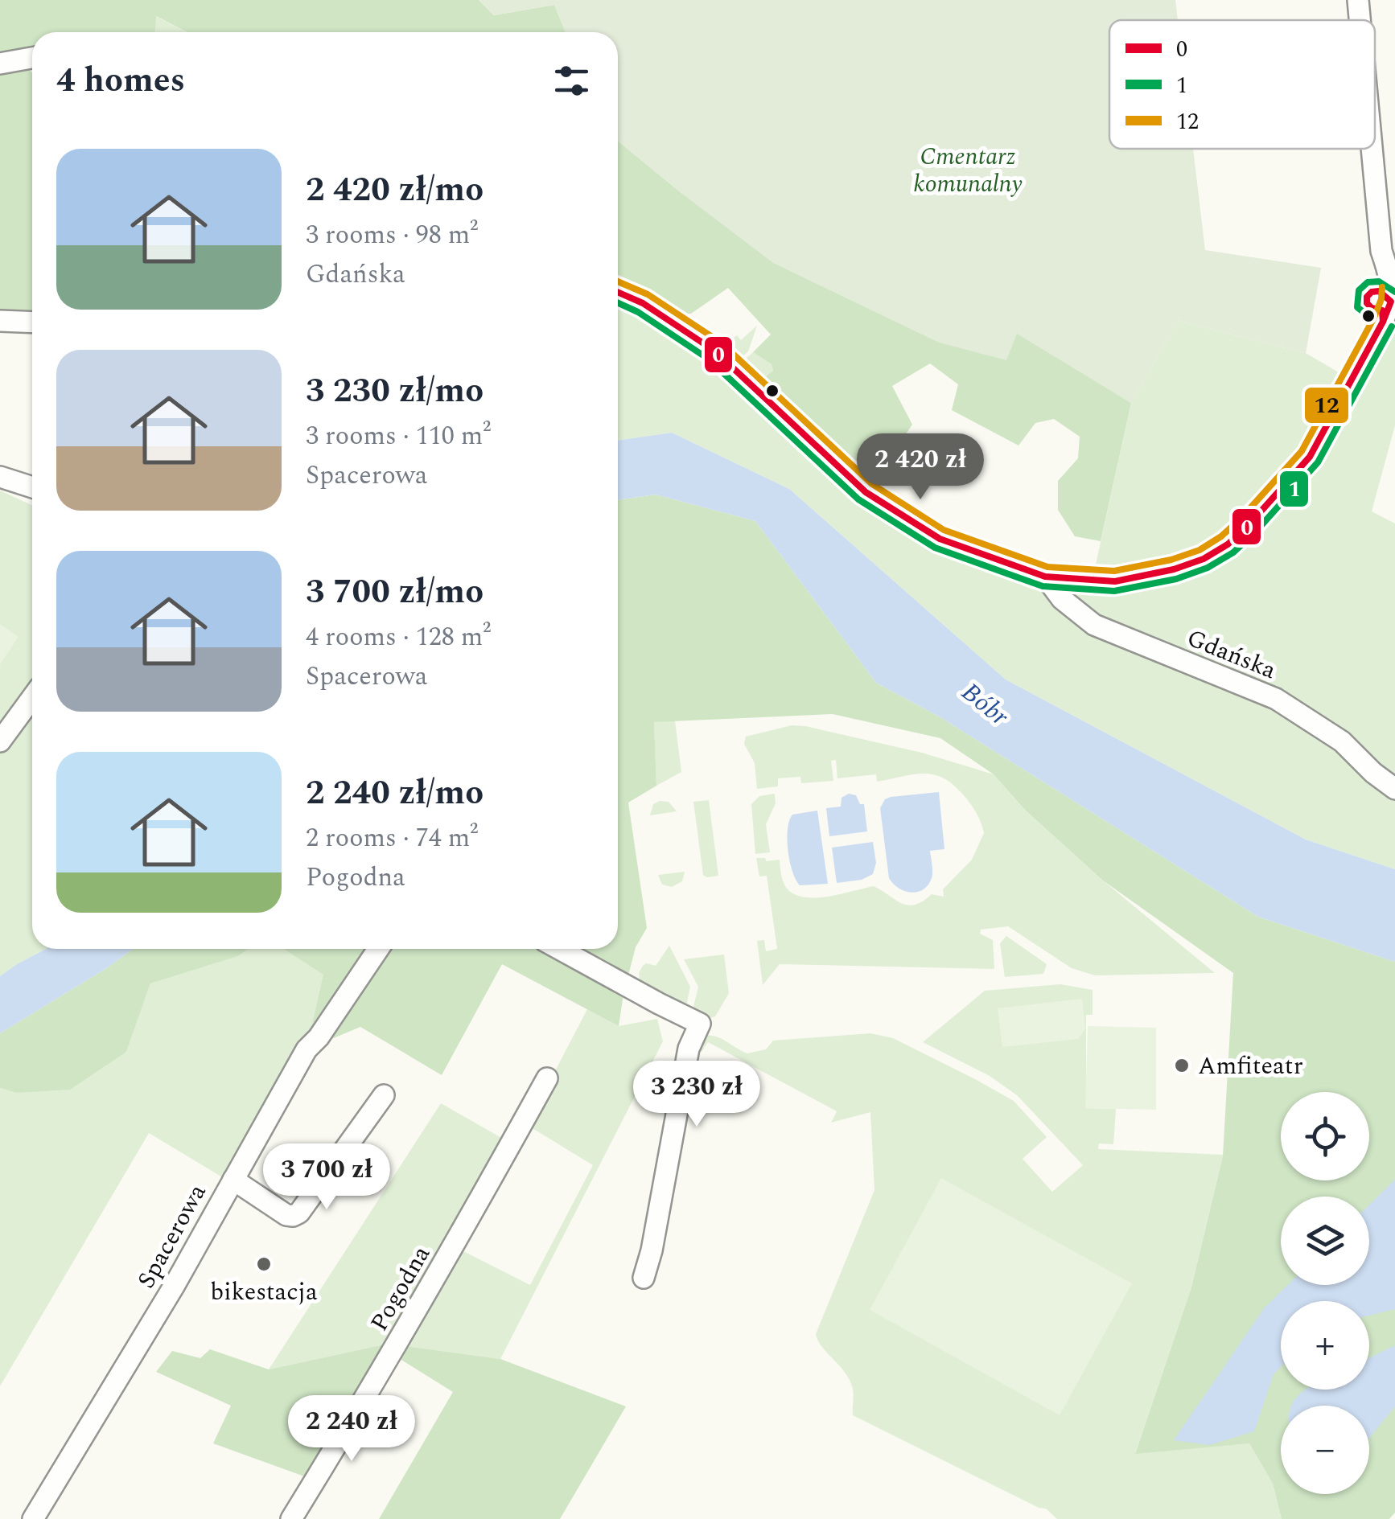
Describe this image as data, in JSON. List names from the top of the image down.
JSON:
{
  "streets": {
    "street": ["Gdańska", "Spacerowa", "Pogodna"]
  },
  "water": ["Bóbr"],
  "parks": ["Cmentarz komunalny"],
  "places": ["Amfiteatr", "bikestacja"],
  "lines": ["transit line 1", "transit line 12", "transit line 0"],
  "legend": ["0", "1", "12"],
  "page": {
    "heading": "4 homes",
    "list": [
      {
        "name": "2 420 zł/mo",
        "note": "3 rooms · 98 m² · Gdańska"
      },
      {
        "name": "3 230 zł/mo",
        "note": "3 rooms · 110 m² · Spacerowa"
      },
      {
        "name": "3 700 zł/mo",
        "note": "4 rooms · 128 m² · Spacerowa"
      },
      {
        "name": "2 240 zł/mo",
        "note": "2 rooms · 74 m² · Pogodna"
      }
    ],
    "price": [
      "2 420 zł",
      "3 230 zł",
      "3 700 zł",
      "2 240 zł"
    ],
    "map_buttons": ["+", "−"]
  }
}
